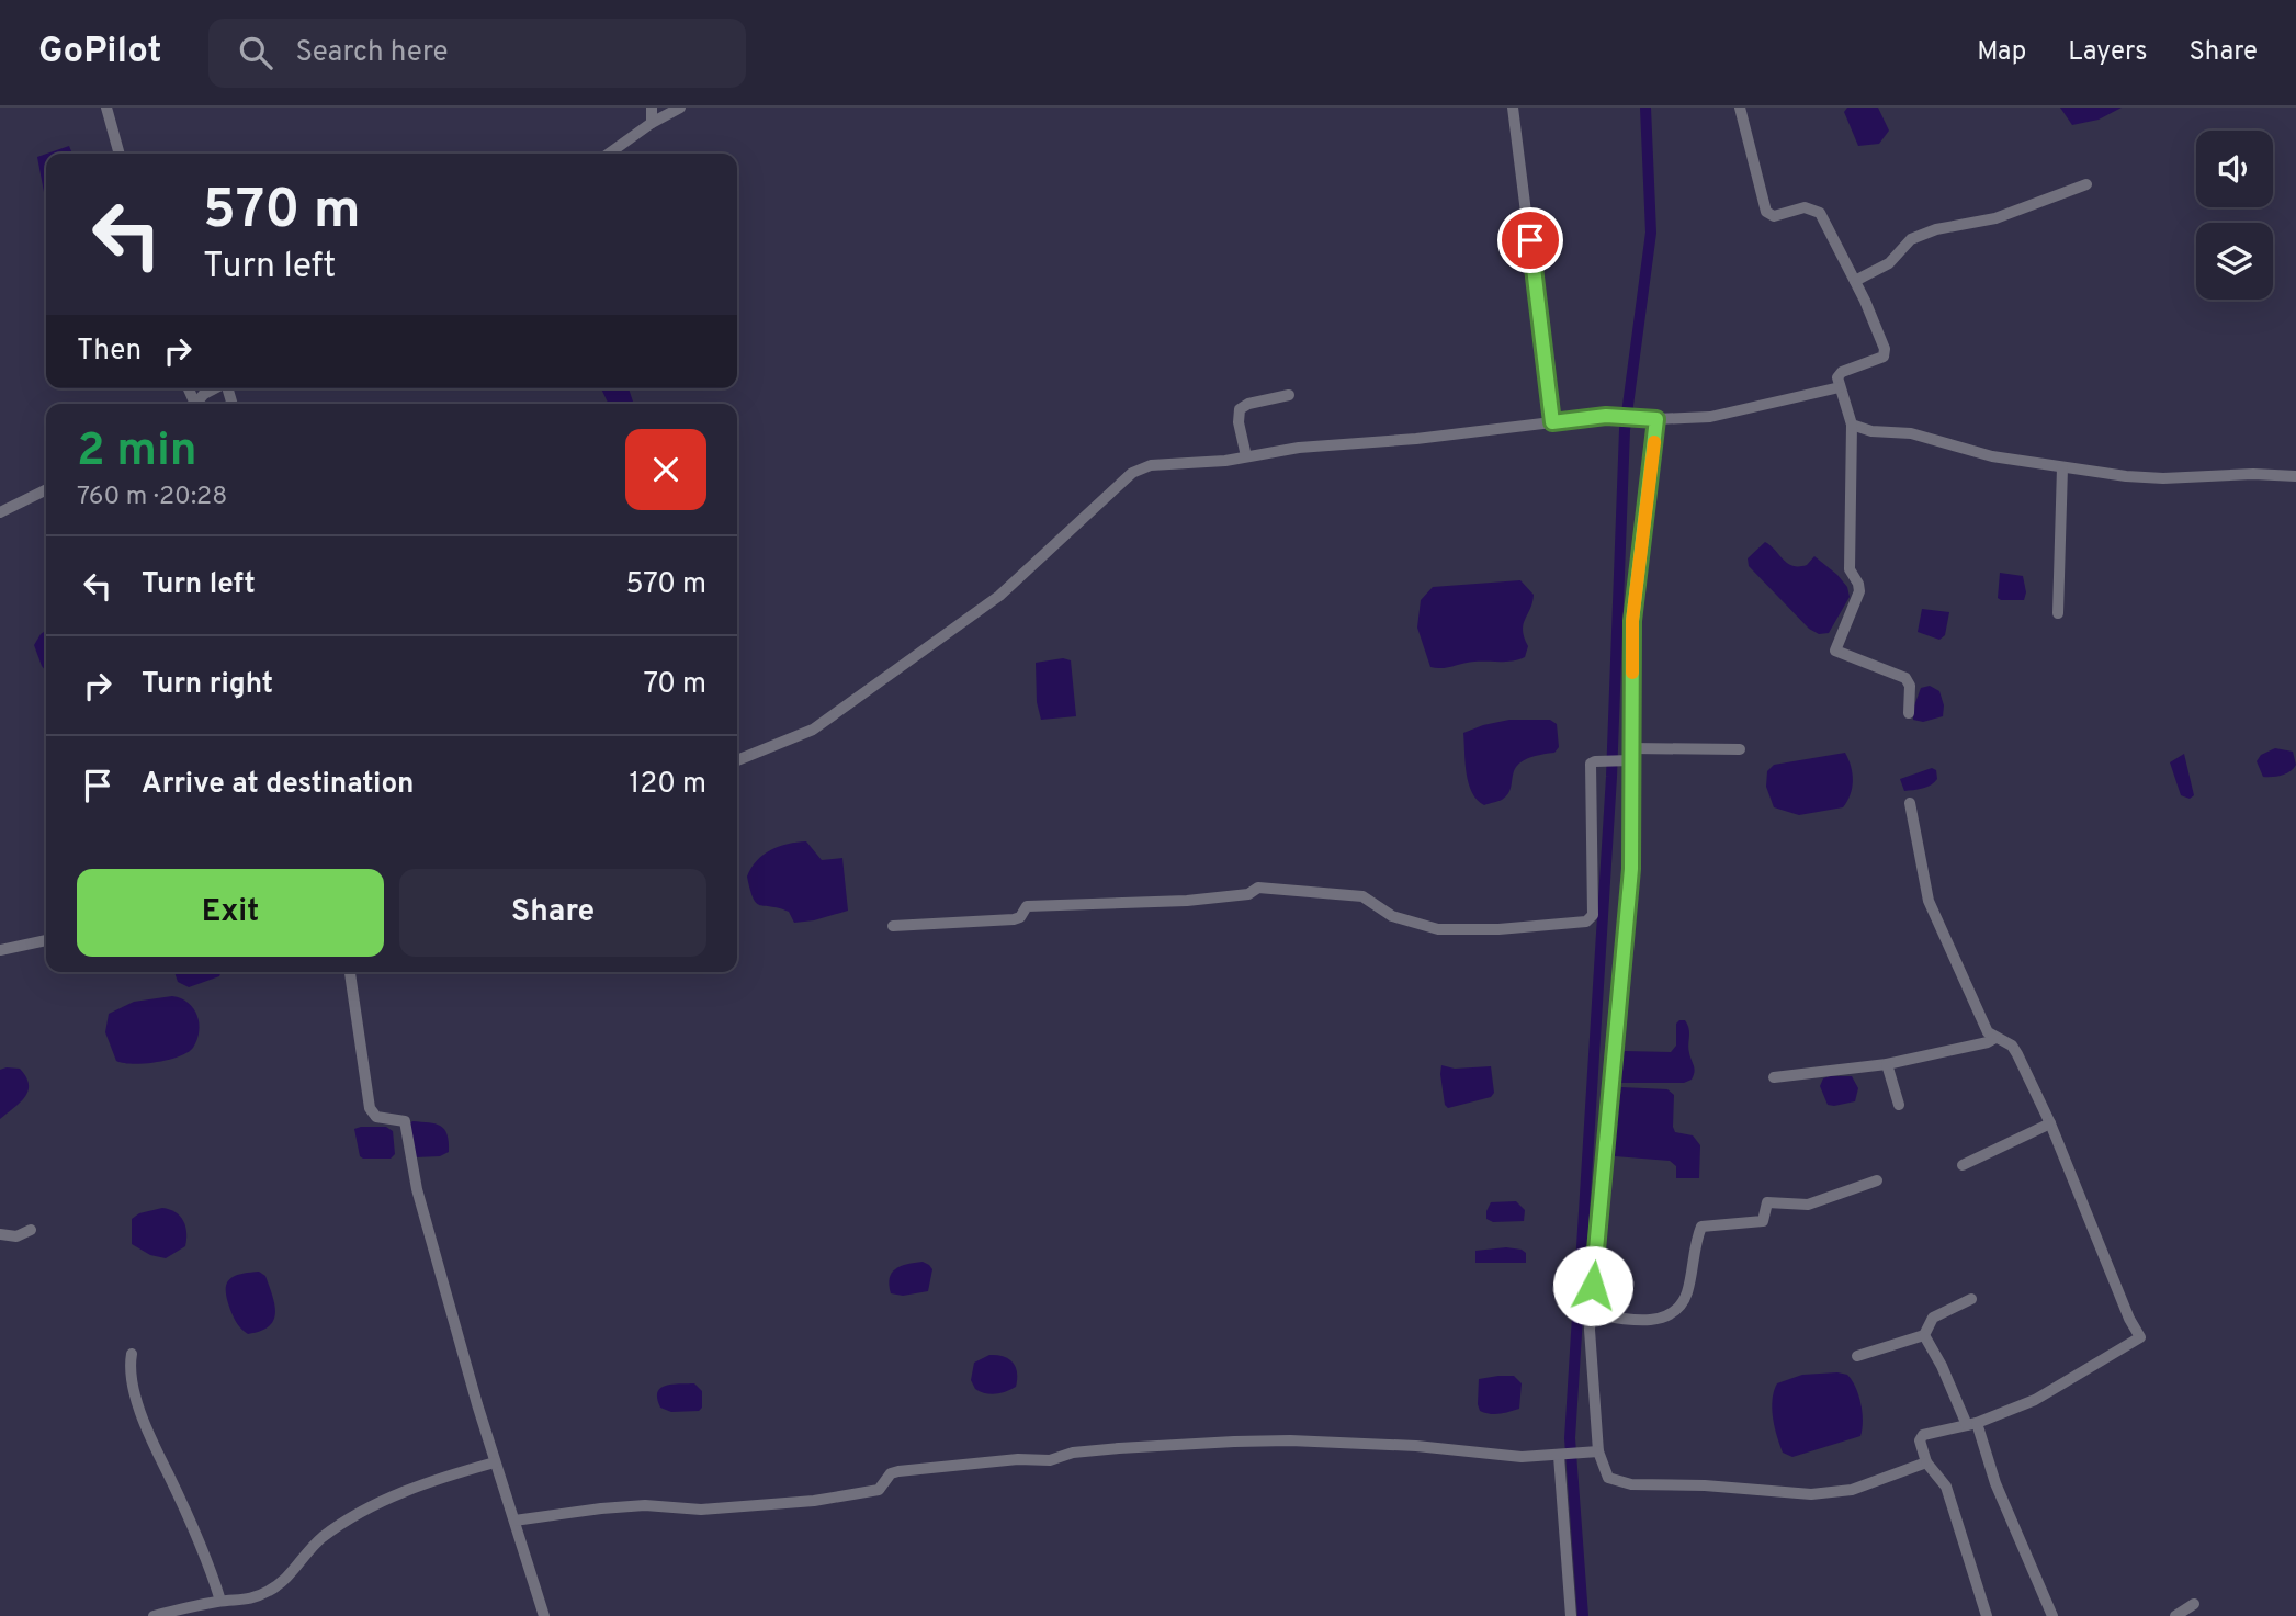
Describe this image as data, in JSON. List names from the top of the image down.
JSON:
{
  "page": {
    "header": "GoPilot",
    "search": "Search here",
    "nav": ["Map", "Layers", "Share"],
    "turn": ["570 m", "Turn left"],
    "then": "Then",
    "heading": ["2 min", "760 m · 20:28"],
    "list": [
      {
        "name": "Turn left",
        "value": "570 m"
      },
      {
        "name": "Turn right",
        "value": "70 m"
      },
      {
        "name": "Arrive at destination",
        "value": "120 m"
      }
    ],
    "buttons": ["Exit", "Share"]
  }
}
